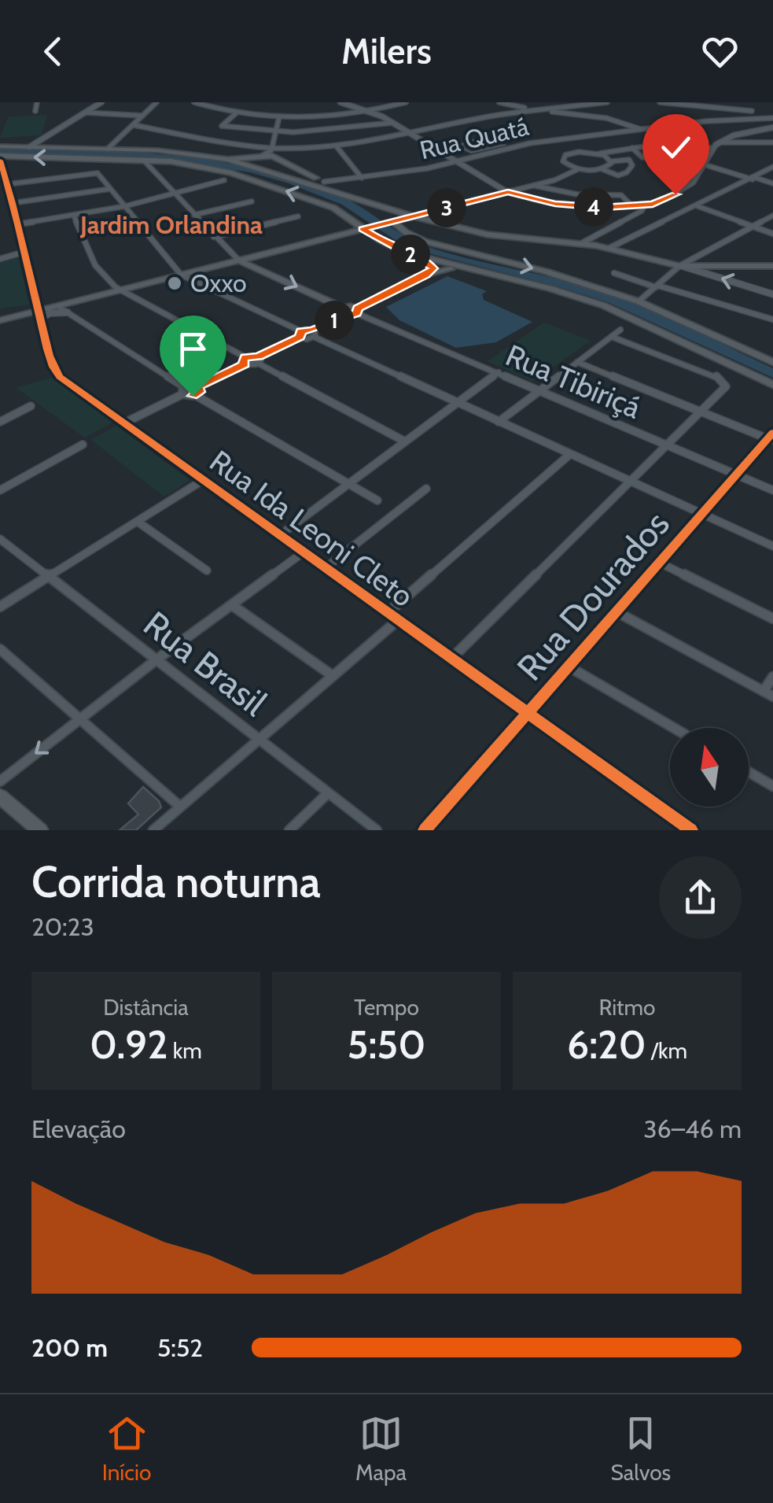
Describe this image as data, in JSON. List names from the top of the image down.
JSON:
{
  "streets": {
    "street": [
      "Rua Quatá",
      "Rua Tibiriçá",
      "Rua Ida Leoni Cleto",
      "Rua Dourados",
      "Rua Brasil"
    ]
  },
  "crossings": [
    ["Rua Tibiriçá", "Rua Dourados"],
    ["Rua Ida Leoni Cleto", "Rua Dourados"]
  ],
  "districts": ["Jardim Orlandina"],
  "places": ["Oxxo"],
  "north": "top",
  "page": {
    "header": "Milers",
    "pins": [
      "4",
      "3",
      "2",
      "1"
    ],
    "heading": ["Corrida noturna", "20:23"],
    "stats": [
      ["Distância", "0.92 km"],
      ["Tempo", "5:50"],
      ["Ritmo", "6:20 /km"]
    ],
    "chart": ["Elevação", "36–46 m"],
    "list": [
      {
        "name": "200 m",
        "note": "5:52"
      }
    ],
    "tabs": ["Início", "Mapa", "Salvos"]
  }
}
